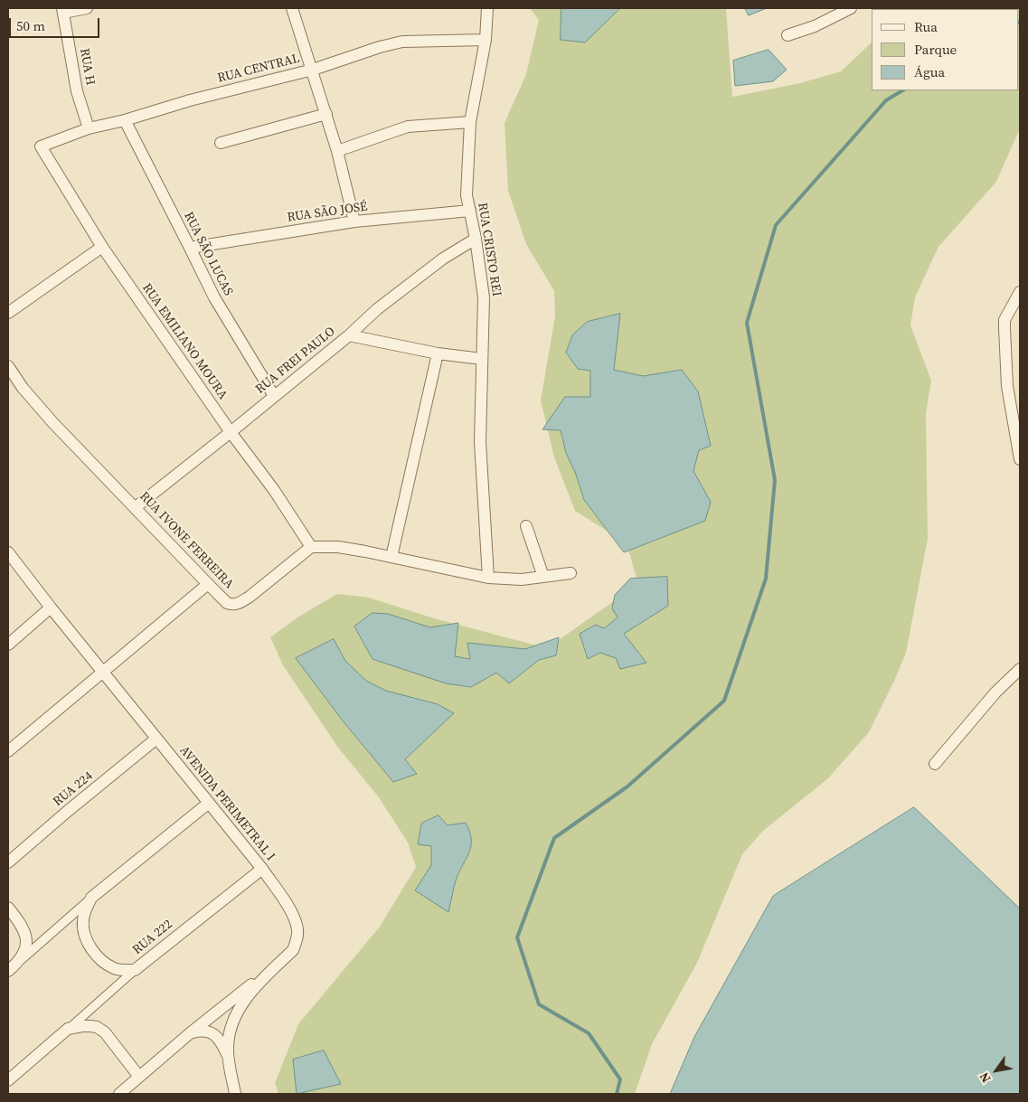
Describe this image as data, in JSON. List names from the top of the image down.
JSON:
{
  "streets": {
    "street": [
      "RUA H",
      "RUA CENTRAL",
      "RUA SÃO JOSÉ",
      "RUA CRISTO REI",
      "RUA SÃO LUCAS",
      "RUA EMILIANO MOURA",
      "RUA FREI PAULO",
      "RUA IVONE FERREIRA",
      "RUA 224",
      "AVENIDA PERIMETRAL I",
      "RUA 222"
    ]
  },
  "crossings": [
    ["RUA H", "RUA CENTRAL"],
    ["RUA CENTRAL", "RUA CRISTO REI"],
    ["RUA CENTRAL", "RUA SÃO LUCAS"],
    ["RUA CENTRAL", "RUA EMILIANO MOURA"],
    ["RUA SÃO JOSÉ", "RUA CRISTO REI"],
    ["RUA SÃO JOSÉ", "RUA SÃO LUCAS"],
    ["RUA CRISTO REI", "RUA FREI PAULO"],
    ["RUA SÃO LUCAS", "RUA FREI PAULO"],
    ["RUA EMILIANO MOURA", "RUA FREI PAULO"],
    ["RUA EMILIANO MOURA", "RUA IVONE FERREIRA"],
    ["RUA FREI PAULO", "RUA IVONE FERREIRA"],
    ["RUA 224", "AVENIDA PERIMETRAL I"],
    ["AVENIDA PERIMETRAL I", "RUA 222"]
  ],
  "legend": ["Rua", "Parque", "Água"],
  "scale_bar": "50 m",
  "north": "bottom left"
}
